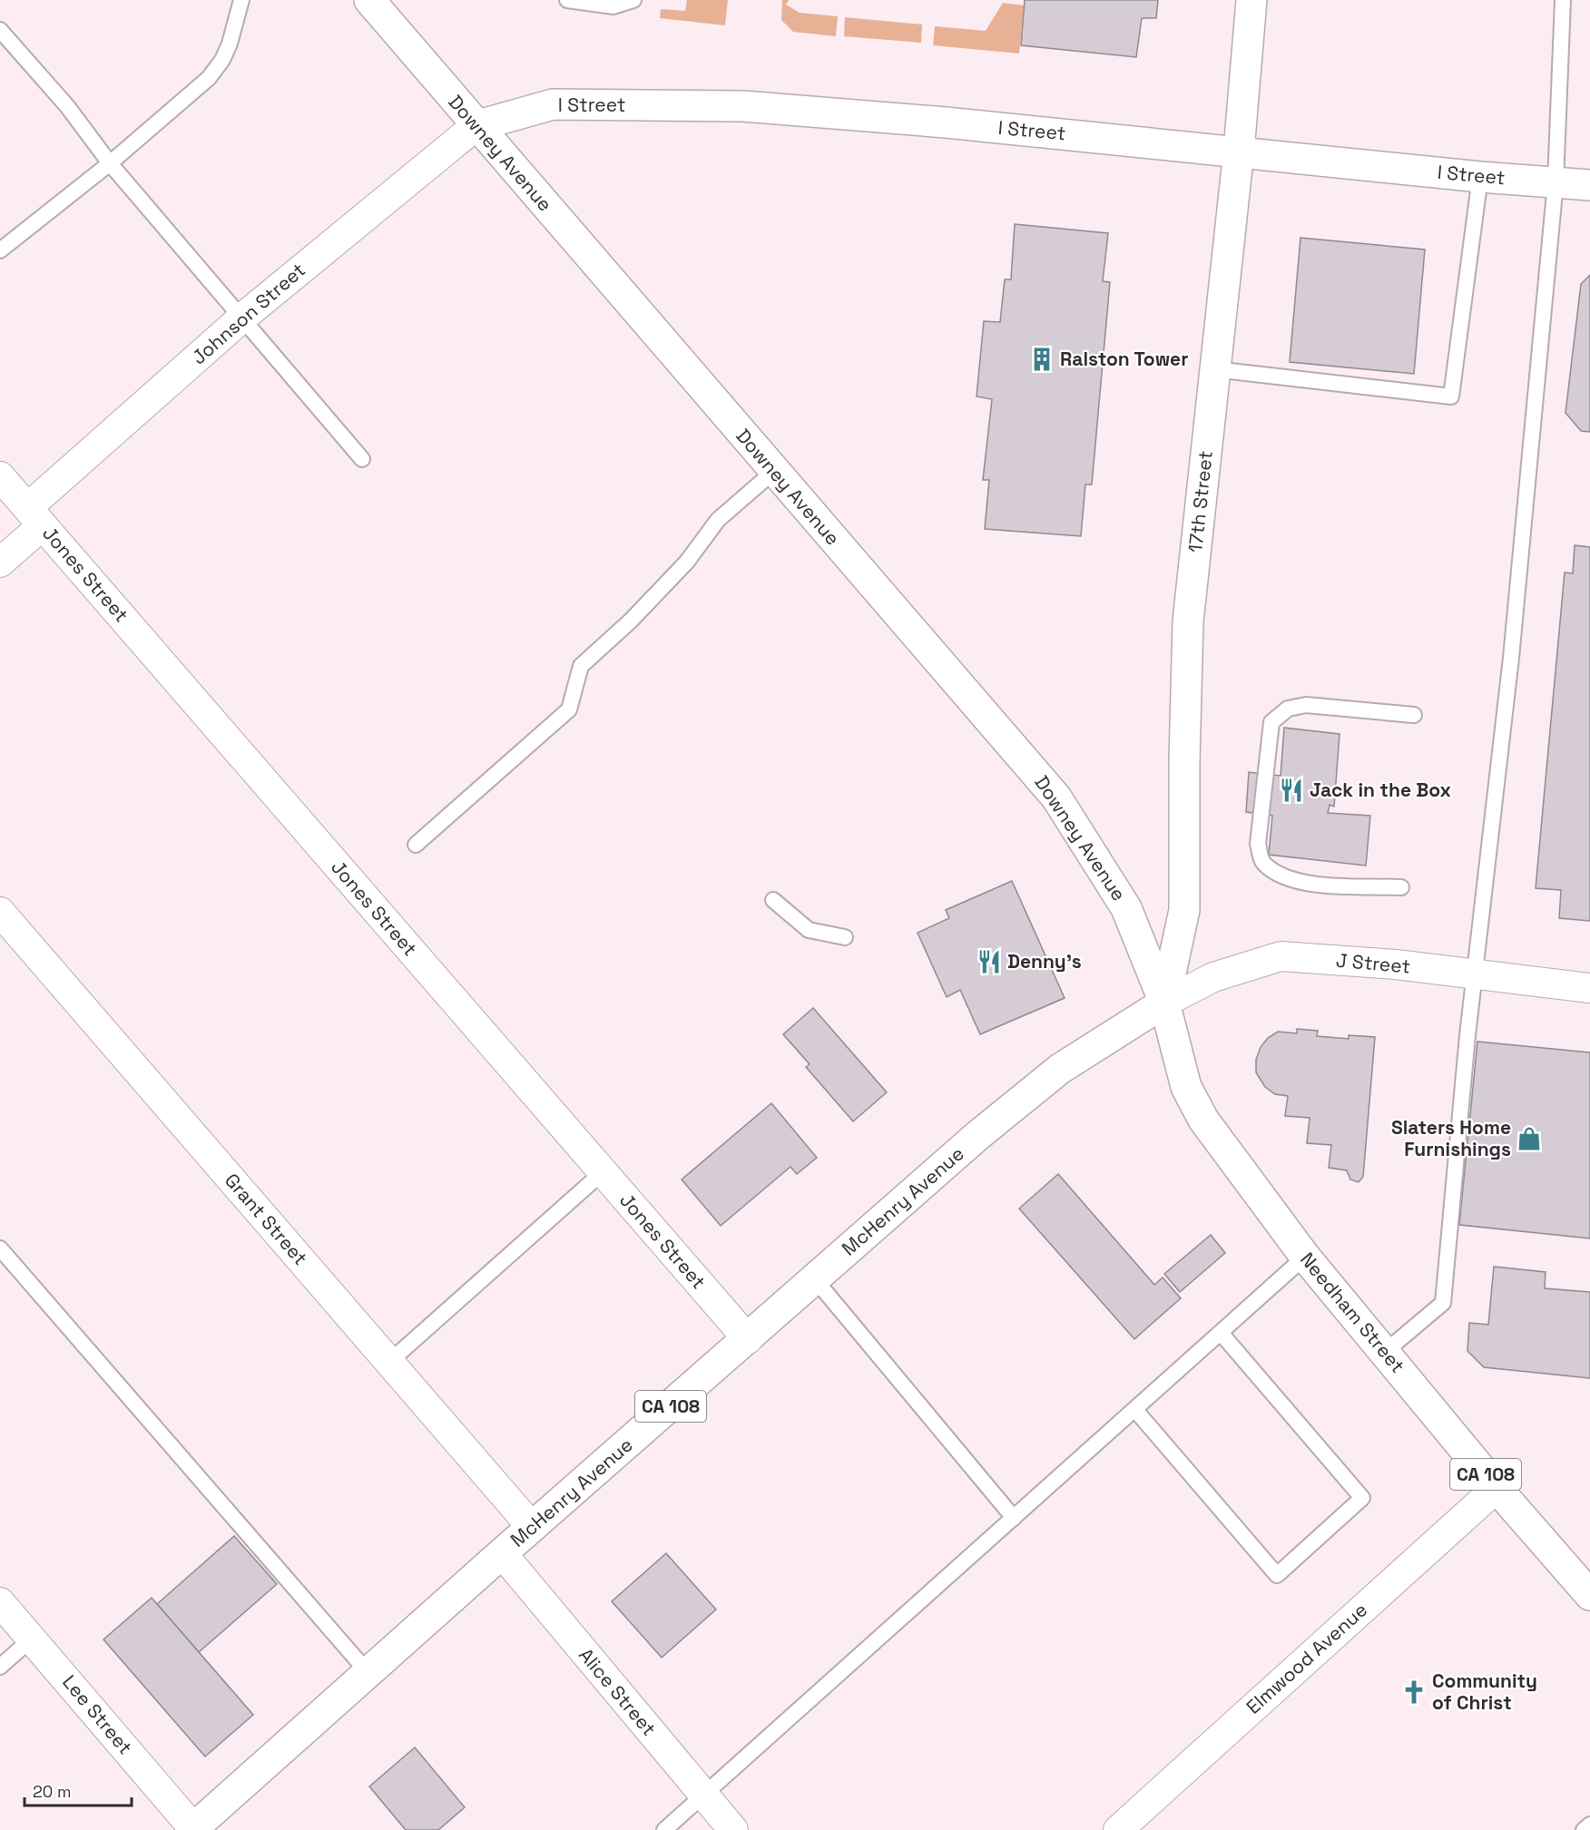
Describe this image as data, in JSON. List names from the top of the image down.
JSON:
{
  "streets": {
    "main road": [
      "I Street",
      "Downey Avenue",
      "17th Street",
      "McHenry Avenue",
      "Needham Street",
      "CA 108"
    ],
    "street": [
      "Johnson Street",
      "Jones Street",
      "J Street",
      "Grant Street",
      "Elmwood Avenue",
      "Alice Street",
      "Lee Street"
    ]
  },
  "crossings": [
    ["I Street", "Downey Avenue"],
    ["I Street", "Johnson Street"],
    ["I Street", "17th Street"],
    ["Downey Avenue", "Johnson Street"],
    ["Downey Avenue", "17th Street"],
    ["Downey Avenue", "J Street"],
    ["Downey Avenue", "McHenry Avenue"],
    ["Downey Avenue", "Needham Street"],
    ["Johnson Street", "Jones Street"],
    ["17th Street", "J Street"],
    ["17th Street", "McHenry Avenue"],
    ["17th Street", "Needham Street"],
    ["Jones Street", "McHenry Avenue"],
    ["J Street", "McHenry Avenue"],
    ["J Street", "Needham Street"],
    ["McHenry Avenue", "Grant Street"],
    ["McHenry Avenue", "Needham Street"],
    ["McHenry Avenue", "Alice Street"],
    ["McHenry Avenue", "Lee Street"],
    ["Needham Street", "Elmwood Avenue"]
  ],
  "places": {
    "building": ["Ralston Tower"],
    "restaurant": ["Jack in the Box", "Denny's"],
    "shop": ["Slaters Home Furnishings"],
    "church": ["Community of Christ"]
  },
  "scale_bar": "20 m"
}
